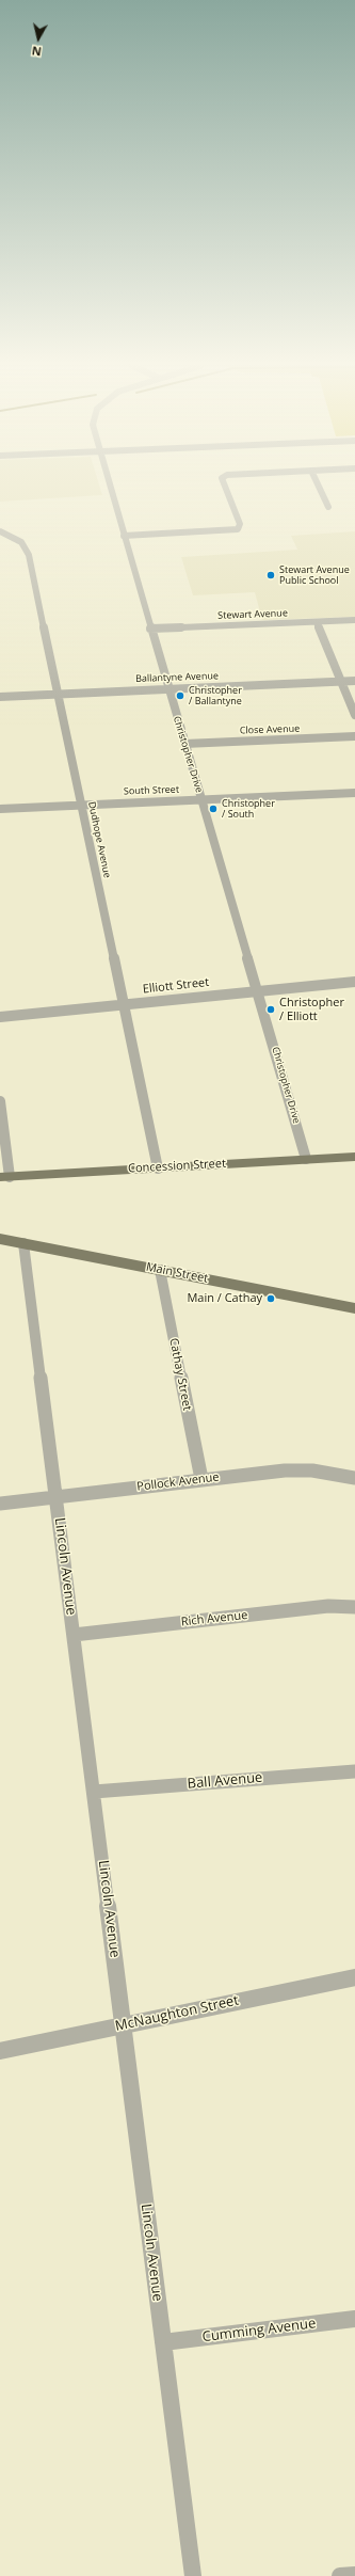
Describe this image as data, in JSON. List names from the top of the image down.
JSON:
{
  "streets": {
    "main road": ["Concession Street", "Main Street"],
    "street": [
      "Stewart Avenue",
      "Ballantyne Avenue",
      "Close Avenue",
      "Christopher Drive",
      "South Street",
      "Dudhope Avenue",
      "Elliott Street",
      "Cathay Street",
      "Pollock Avenue",
      "Lincoln Avenue",
      "Rich Avenue",
      "Ball Avenue",
      "McNaughton Street",
      "Cumming Avenue"
    ]
  },
  "crossings": [
    ["Stewart Avenue", "Christopher Drive"],
    ["Ballantyne Avenue", "Christopher Drive"],
    ["Ballantyne Avenue", "Dudhope Avenue"],
    ["Close Avenue", "Christopher Drive"],
    ["Christopher Drive", "South Street"],
    ["Christopher Drive", "Elliott Street"],
    ["Christopher Drive", "Concession Street"],
    ["South Street", "Dudhope Avenue"],
    ["Dudhope Avenue", "Elliott Street"],
    ["Dudhope Avenue", "Concession Street"],
    ["Main Street", "Cathay Street"],
    ["Main Street", "Lincoln Avenue"],
    ["Cathay Street", "Pollock Avenue"],
    ["Pollock Avenue", "Lincoln Avenue"],
    ["Lincoln Avenue", "Rich Avenue"],
    ["Lincoln Avenue", "Ball Avenue"],
    ["Lincoln Avenue", "McNaughton Street"],
    ["Lincoln Avenue", "Cumming Avenue"]
  ],
  "places": [
    "Stewart Avenue Public School",
    "Christopher / Ballantyne",
    "Christopher / South",
    "Christopher / Elliott",
    "Main / Cathay"
  ],
  "north": "bottom"
}
